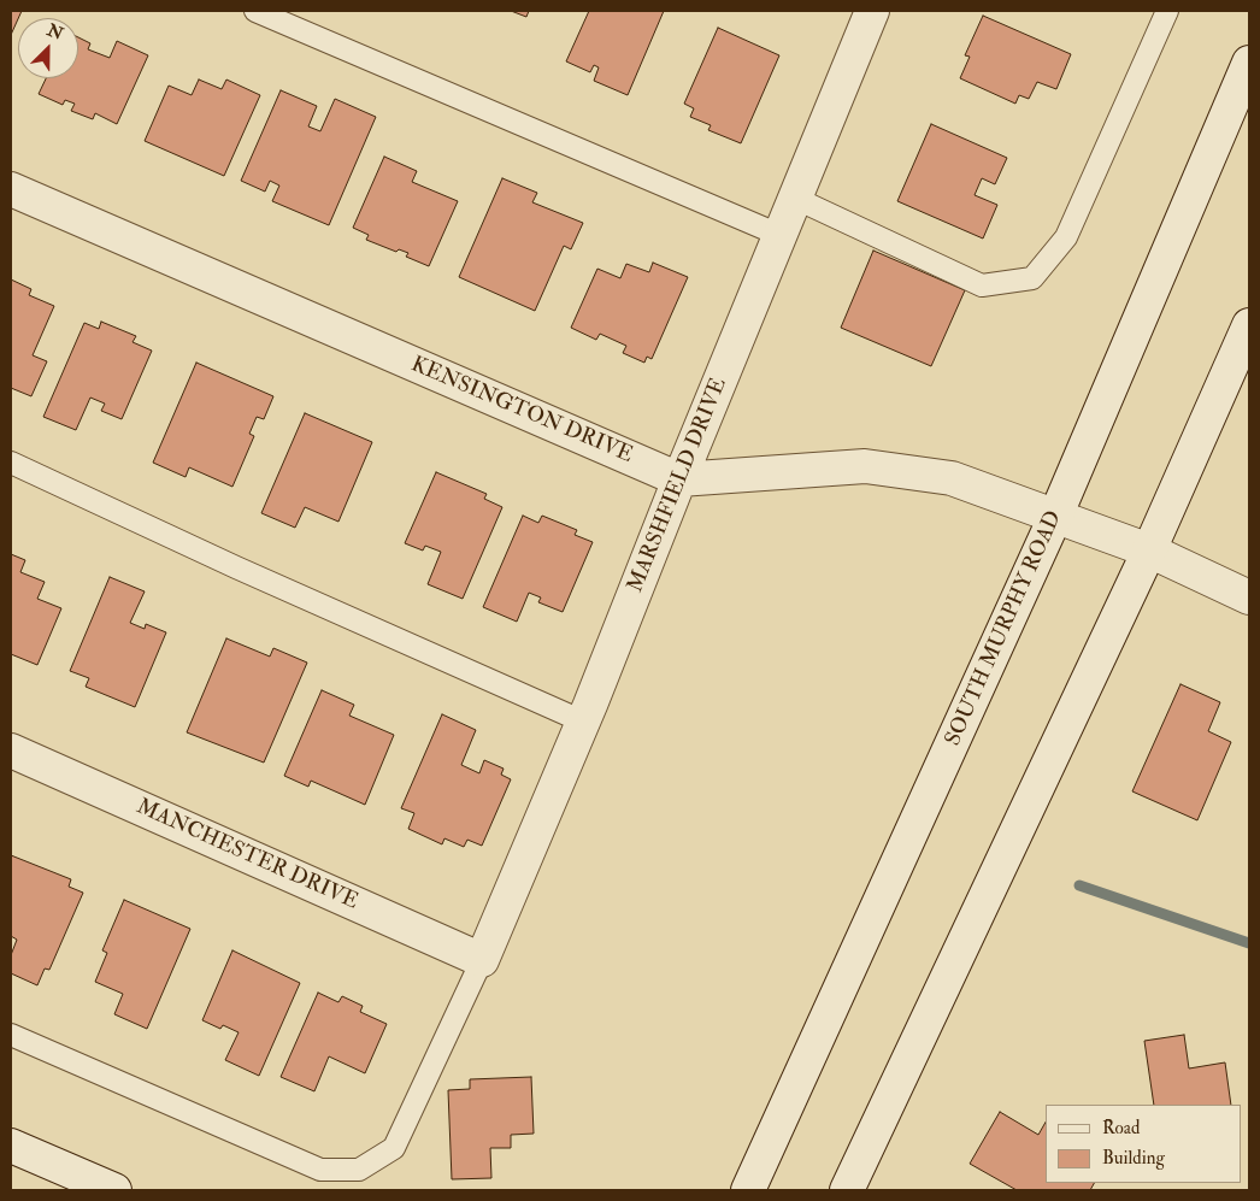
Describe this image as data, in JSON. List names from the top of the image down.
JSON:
{
  "streets": {
    "street": [
      "KENSINGTON DRIVE",
      "MARSHFIELD DRIVE",
      "SOUTH MURPHY ROAD",
      "MANCHESTER DRIVE"
    ]
  },
  "crossings": [
    ["KENSINGTON DRIVE", "MARSHFIELD DRIVE"],
    ["KENSINGTON DRIVE", "SOUTH MURPHY ROAD"],
    ["MARSHFIELD DRIVE", "MANCHESTER DRIVE"]
  ],
  "legend": ["Road", "Building"],
  "north": "top right"
}
